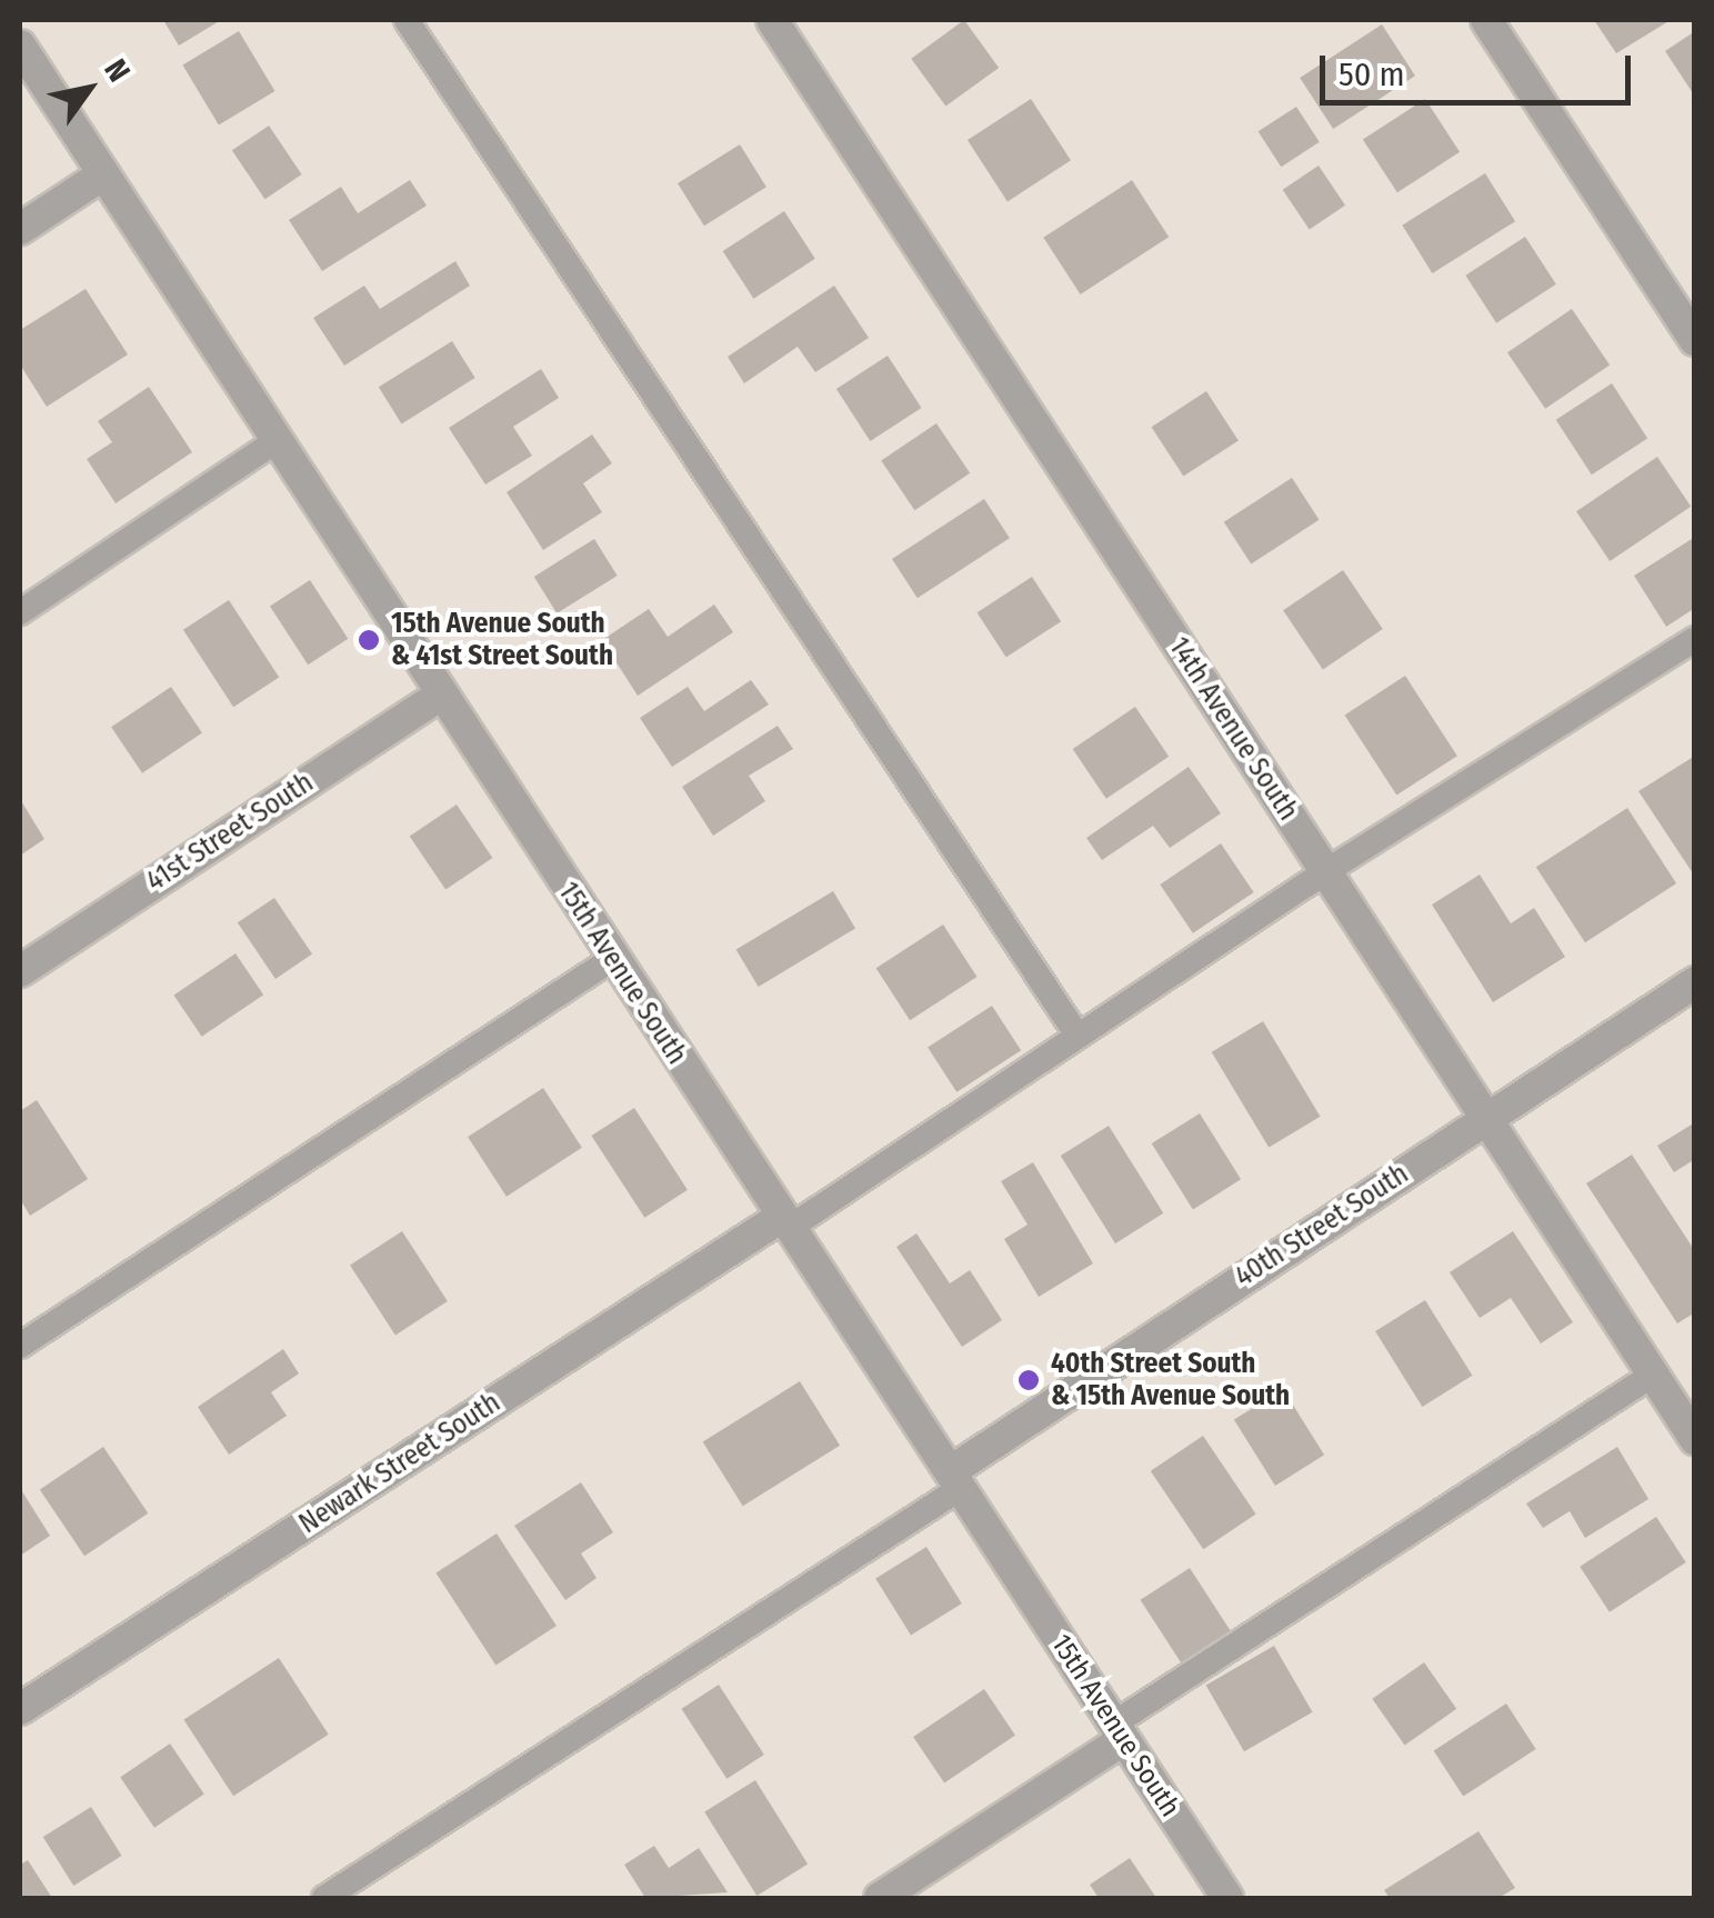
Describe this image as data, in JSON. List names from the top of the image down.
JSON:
{
  "streets": {
    "street": [
      "14th Avenue South",
      "41st Street South",
      "15th Avenue South",
      "40th Street South",
      "Newark Street South"
    ]
  },
  "crossings": [
    ["14th Avenue South", "40th Street South"],
    ["41st Street South", "15th Avenue South"],
    ["15th Avenue South", "40th Street South"],
    ["15th Avenue South", "Newark Street South"]
  ],
  "places": ["15th Avenue South & 41st Street South", "40th Street South & 15th Avenue South"],
  "scale_bar": "50 m",
  "north": "top right"
}
